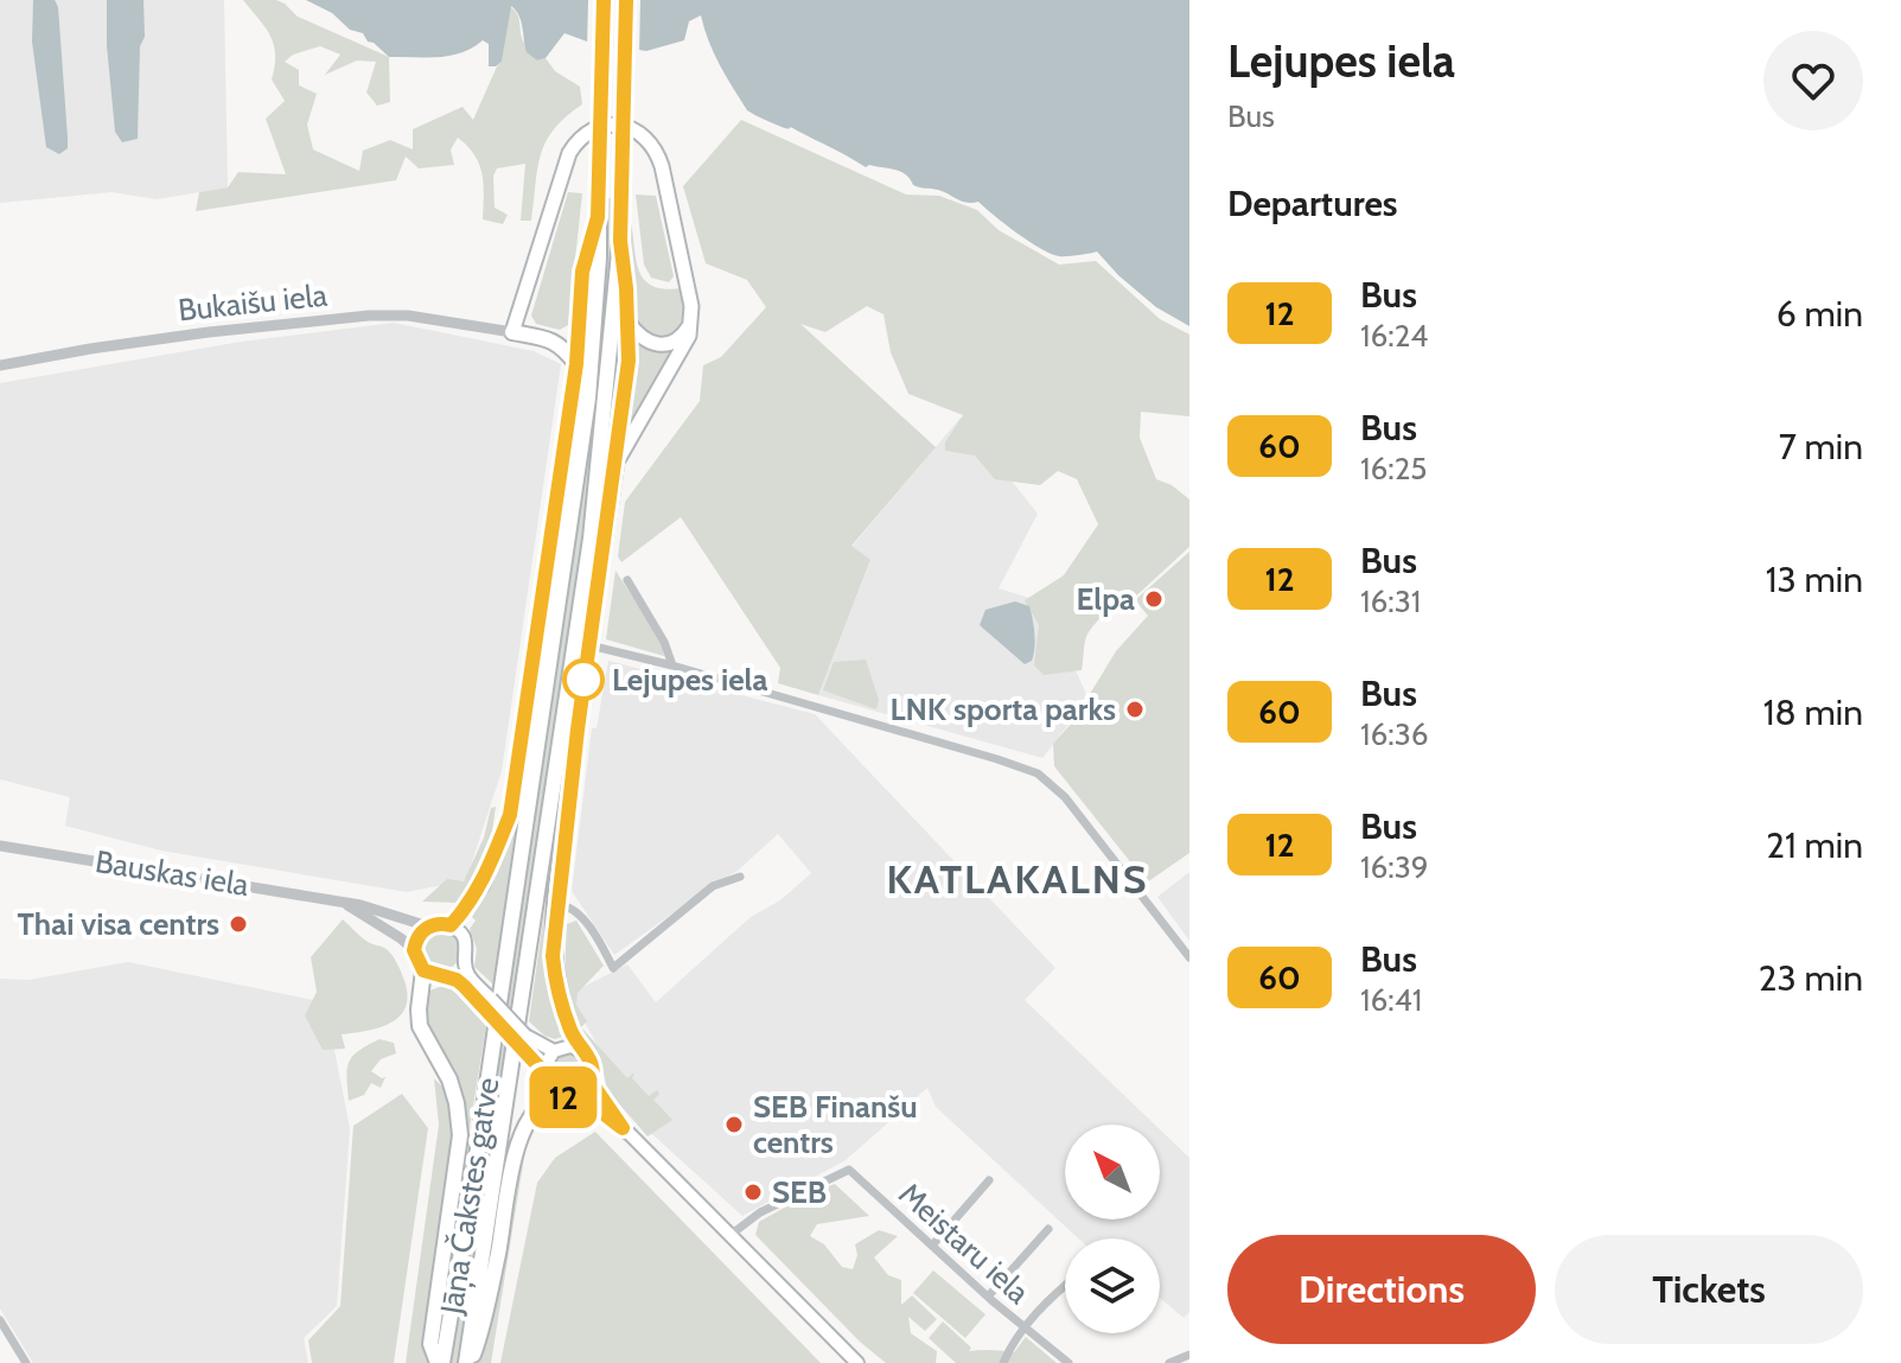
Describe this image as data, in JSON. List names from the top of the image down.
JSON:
{
  "streets": {
    "highway": ["Jāņa Čakstes gatve"],
    "street": ["Bukaišu iela", "Bauskas iela", "Meistaru iela"]
  },
  "districts": ["KATLAKALNS"],
  "places": [
    "Elpa",
    "Lejupes iela",
    "LNK sporta parks",
    "Thai visa centrs",
    "SEB Finanšu centrs",
    "SEB"
  ],
  "lines": ["bus line 12"],
  "north": "top left",
  "page": {
    "on_map": "12",
    "heading": [
      ["Lejupes iela", "Bus"],
      "Departures"
    ],
    "list": [
      {
        "mark": "12",
        "name": "Bus",
        "note": "16:24",
        "value": "6 min"
      },
      {
        "mark": "60",
        "name": "Bus",
        "note": "16:25",
        "value": "7 min"
      },
      {
        "mark": "12",
        "name": "Bus",
        "note": "16:31",
        "value": "13 min"
      },
      {
        "mark": "60",
        "name": "Bus",
        "note": "16:36",
        "value": "18 min"
      },
      {
        "mark": "12",
        "name": "Bus",
        "note": "16:39",
        "value": "21 min"
      },
      {
        "mark": "60",
        "name": "Bus",
        "note": "16:41",
        "value": "23 min"
      }
    ],
    "buttons": ["Directions", "Tickets"]
  }
}
